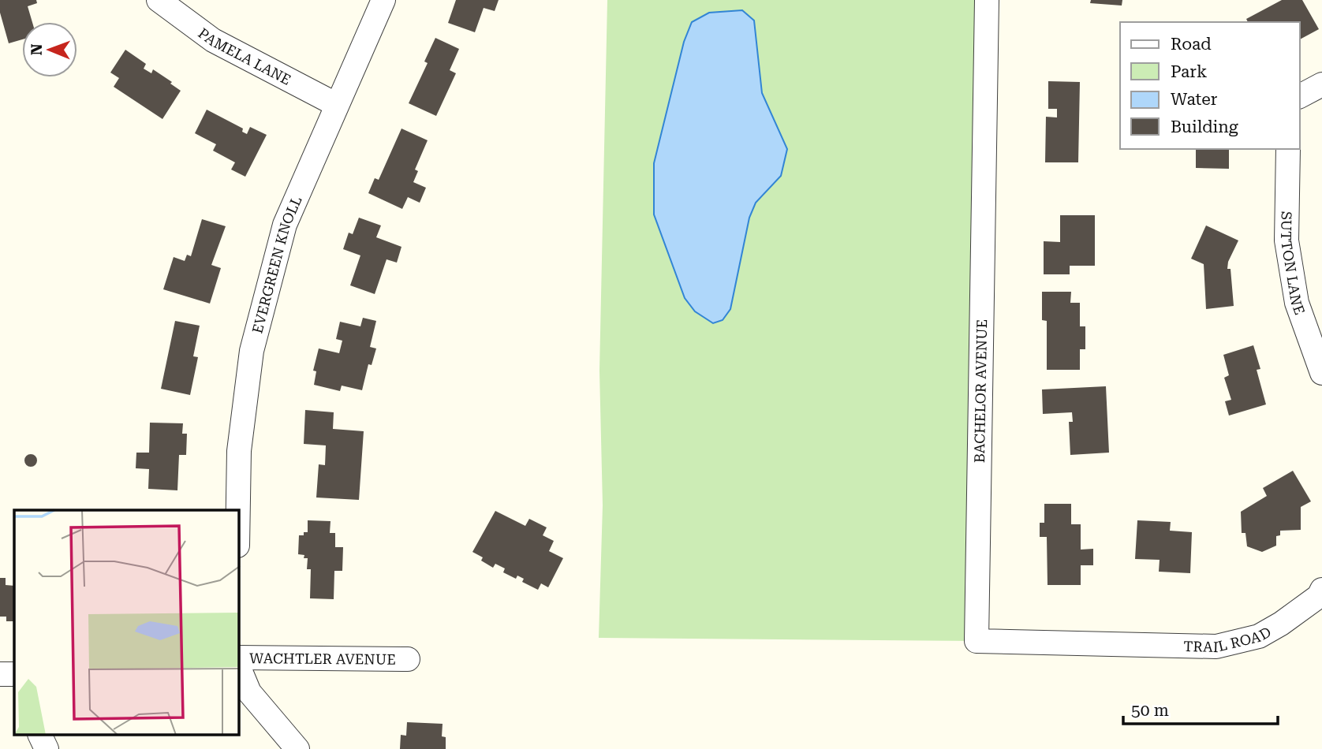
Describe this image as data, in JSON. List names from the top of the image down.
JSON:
{
  "streets": {
    "street": [
      "PAMELA LANE",
      "SUTTON LANE",
      "EVERGREEN KNOLL",
      "BACHELOR AVENUE",
      "TRAIL ROAD",
      "WACHTLER AVENUE"
    ]
  },
  "crossings": [
    ["PAMELA LANE", "EVERGREEN KNOLL"],
    ["BACHELOR AVENUE", "TRAIL ROAD"]
  ],
  "legend": [
    "Road",
    "Park",
    "Water",
    "Building"
  ],
  "scale_bar": "50 m",
  "north": "left"
}
